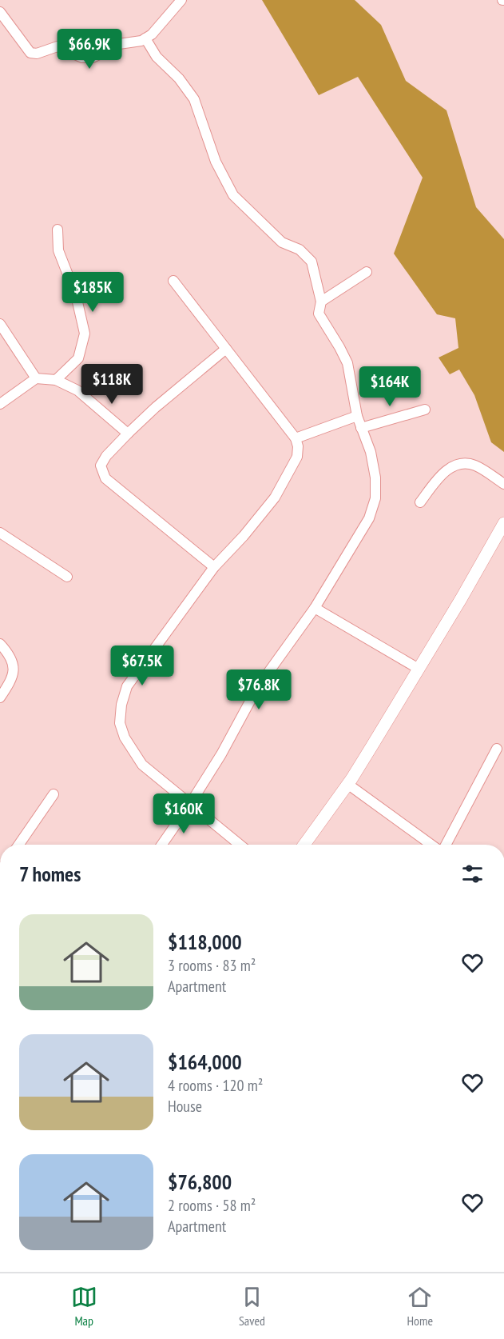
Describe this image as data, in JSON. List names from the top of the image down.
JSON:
{
  "page": {
    "price": [
      "$66.9K",
      "$185K",
      "$118K",
      "$164K",
      "$67.5K",
      "$76.8K",
      "$160K"
    ],
    "heading": "7 homes",
    "list": [
      {
        "name": "$118,000",
        "note": "3 rooms · 83 m² · Apartment"
      },
      {
        "name": "$164,000",
        "note": "4 rooms · 120 m² · House"
      },
      {
        "name": "$76,800",
        "note": "2 rooms · 58 m² · Apartment"
      }
    ],
    "tabs": ["Map", "Saved", "Home"]
  }
}
